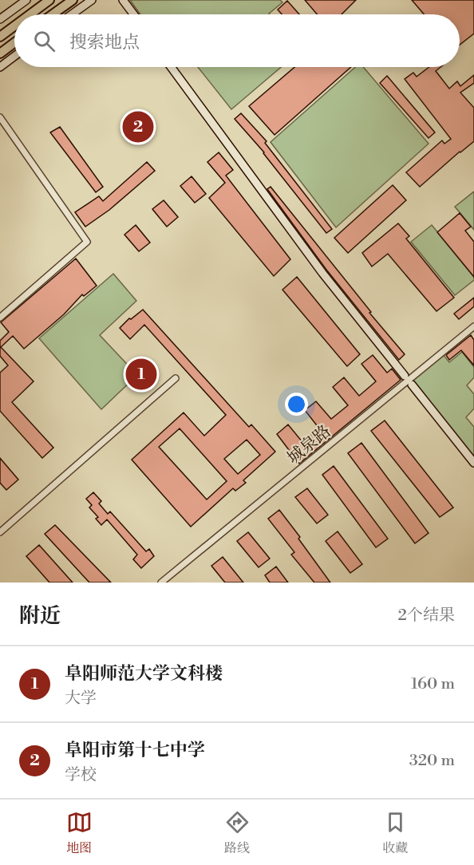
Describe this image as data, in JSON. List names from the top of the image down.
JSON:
{
  "streets": {
    "street": ["城泉路"]
  },
  "page": {
    "search": "搜索地点",
    "pins": ["2", "1"],
    "heading": ["附近", "2个结果"],
    "list": [
      {
        "mark": "1",
        "name": "阜阳师范大学文科楼",
        "note": "大学",
        "value": "160 m"
      },
      {
        "mark": "2",
        "name": "阜阳市第十七中学",
        "note": "学校",
        "value": "320 m"
      }
    ],
    "nav": ["地图", "路线", "收藏"]
  }
}
